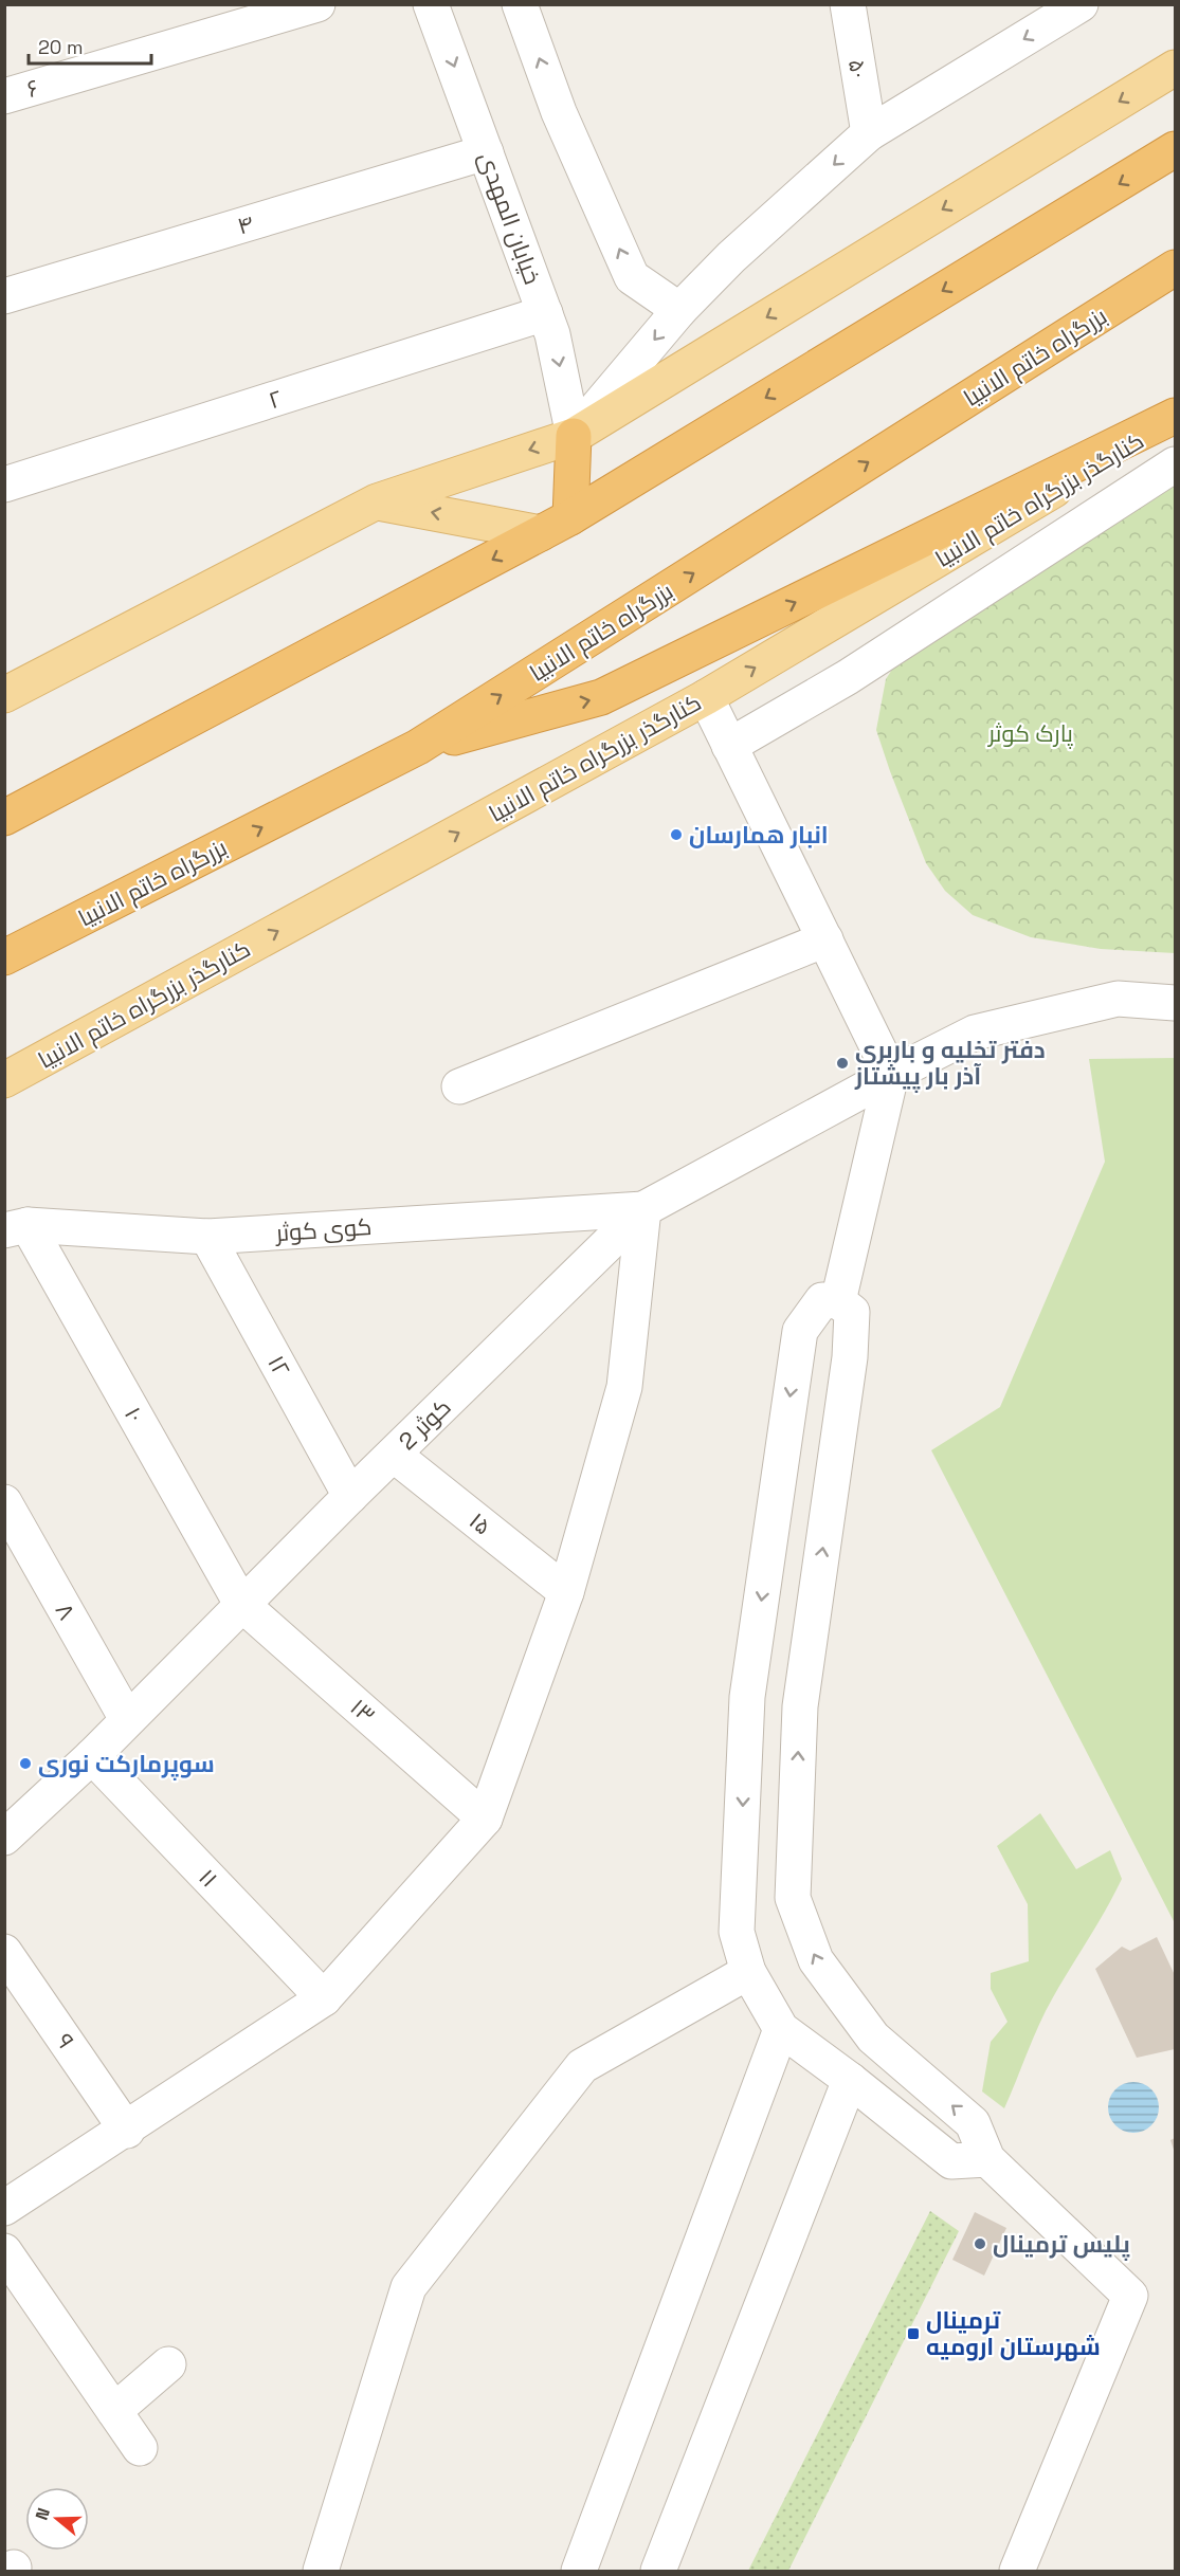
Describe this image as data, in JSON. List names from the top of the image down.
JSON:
{
  "streets": {
    "highway": ["بزرگراه خاتم الانبیا"],
    "main road": ["کنارگذر بزرگراه خاتم الانبیا"],
    "street": [
      "۵۰",
      "۶",
      "خیابان المهدی",
      "۴",
      "۲",
      "کوی کوثر",
      "۱۲",
      "۱۰",
      "کوثر 2",
      "۱۵",
      "۸",
      "۱۳",
      "۱۱",
      "۹"
    ]
  },
  "crossings": [
    ["خیابان المهدی", "۴"],
    ["خیابان المهدی", "۲"],
    ["کوی کوثر", "۱۲"],
    ["کوی کوثر", "۱۰"],
    ["کوی کوثر", "کوثر 2"],
    ["۱۲", "کوثر 2"],
    ["۱۰", "کوثر 2"],
    ["۱۰", "۱۳"],
    ["کوثر 2", "۱۵"],
    ["کوثر 2", "۸"],
    ["کوثر 2", "۱۳"],
    ["کوثر 2", "۱۱"]
  ],
  "parks": ["پارک کوثر"],
  "places": {
    "other": [
      "انبار همارسان",
      "دفتر تخلیه و باربری آذر بار پیشتاز",
      "سوپرمارکت نوری",
      "پلیس ترمینال"
    ],
    "transit": ["ترمینال شهرستان ارومیه"]
  },
  "scale_bar": "20 m",
  "north": "left"
}
